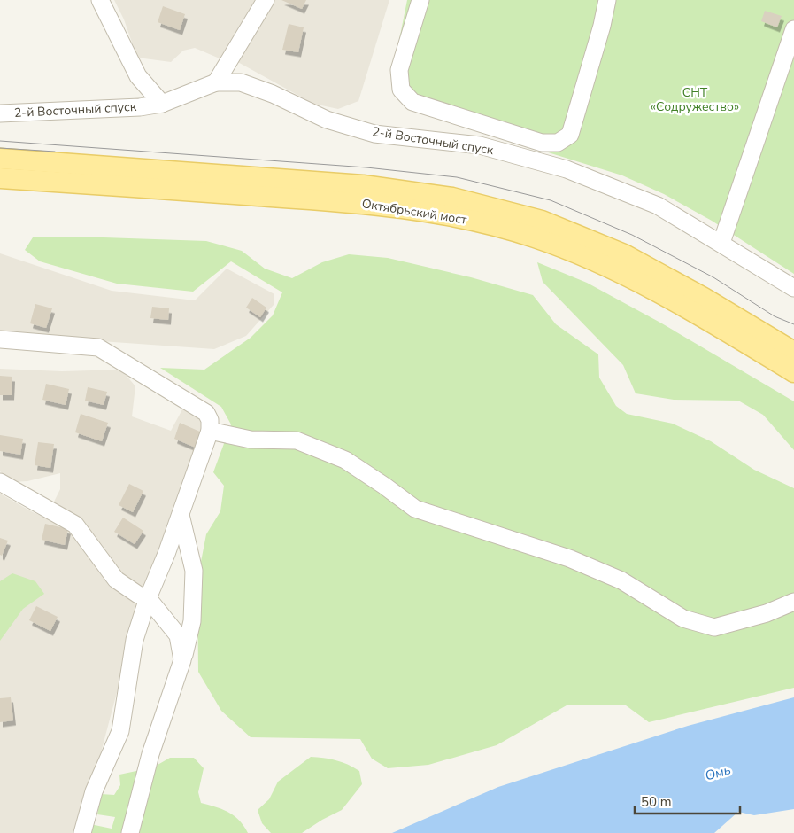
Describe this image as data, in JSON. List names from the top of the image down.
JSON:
{
  "streets": {
    "main road": ["Октябрьский мост"],
    "street": ["2-й Восточный спуск"]
  },
  "water": ["Омь"],
  "parks": ["СНТ «Содружество»"],
  "scale_bar": "50 m"
}
